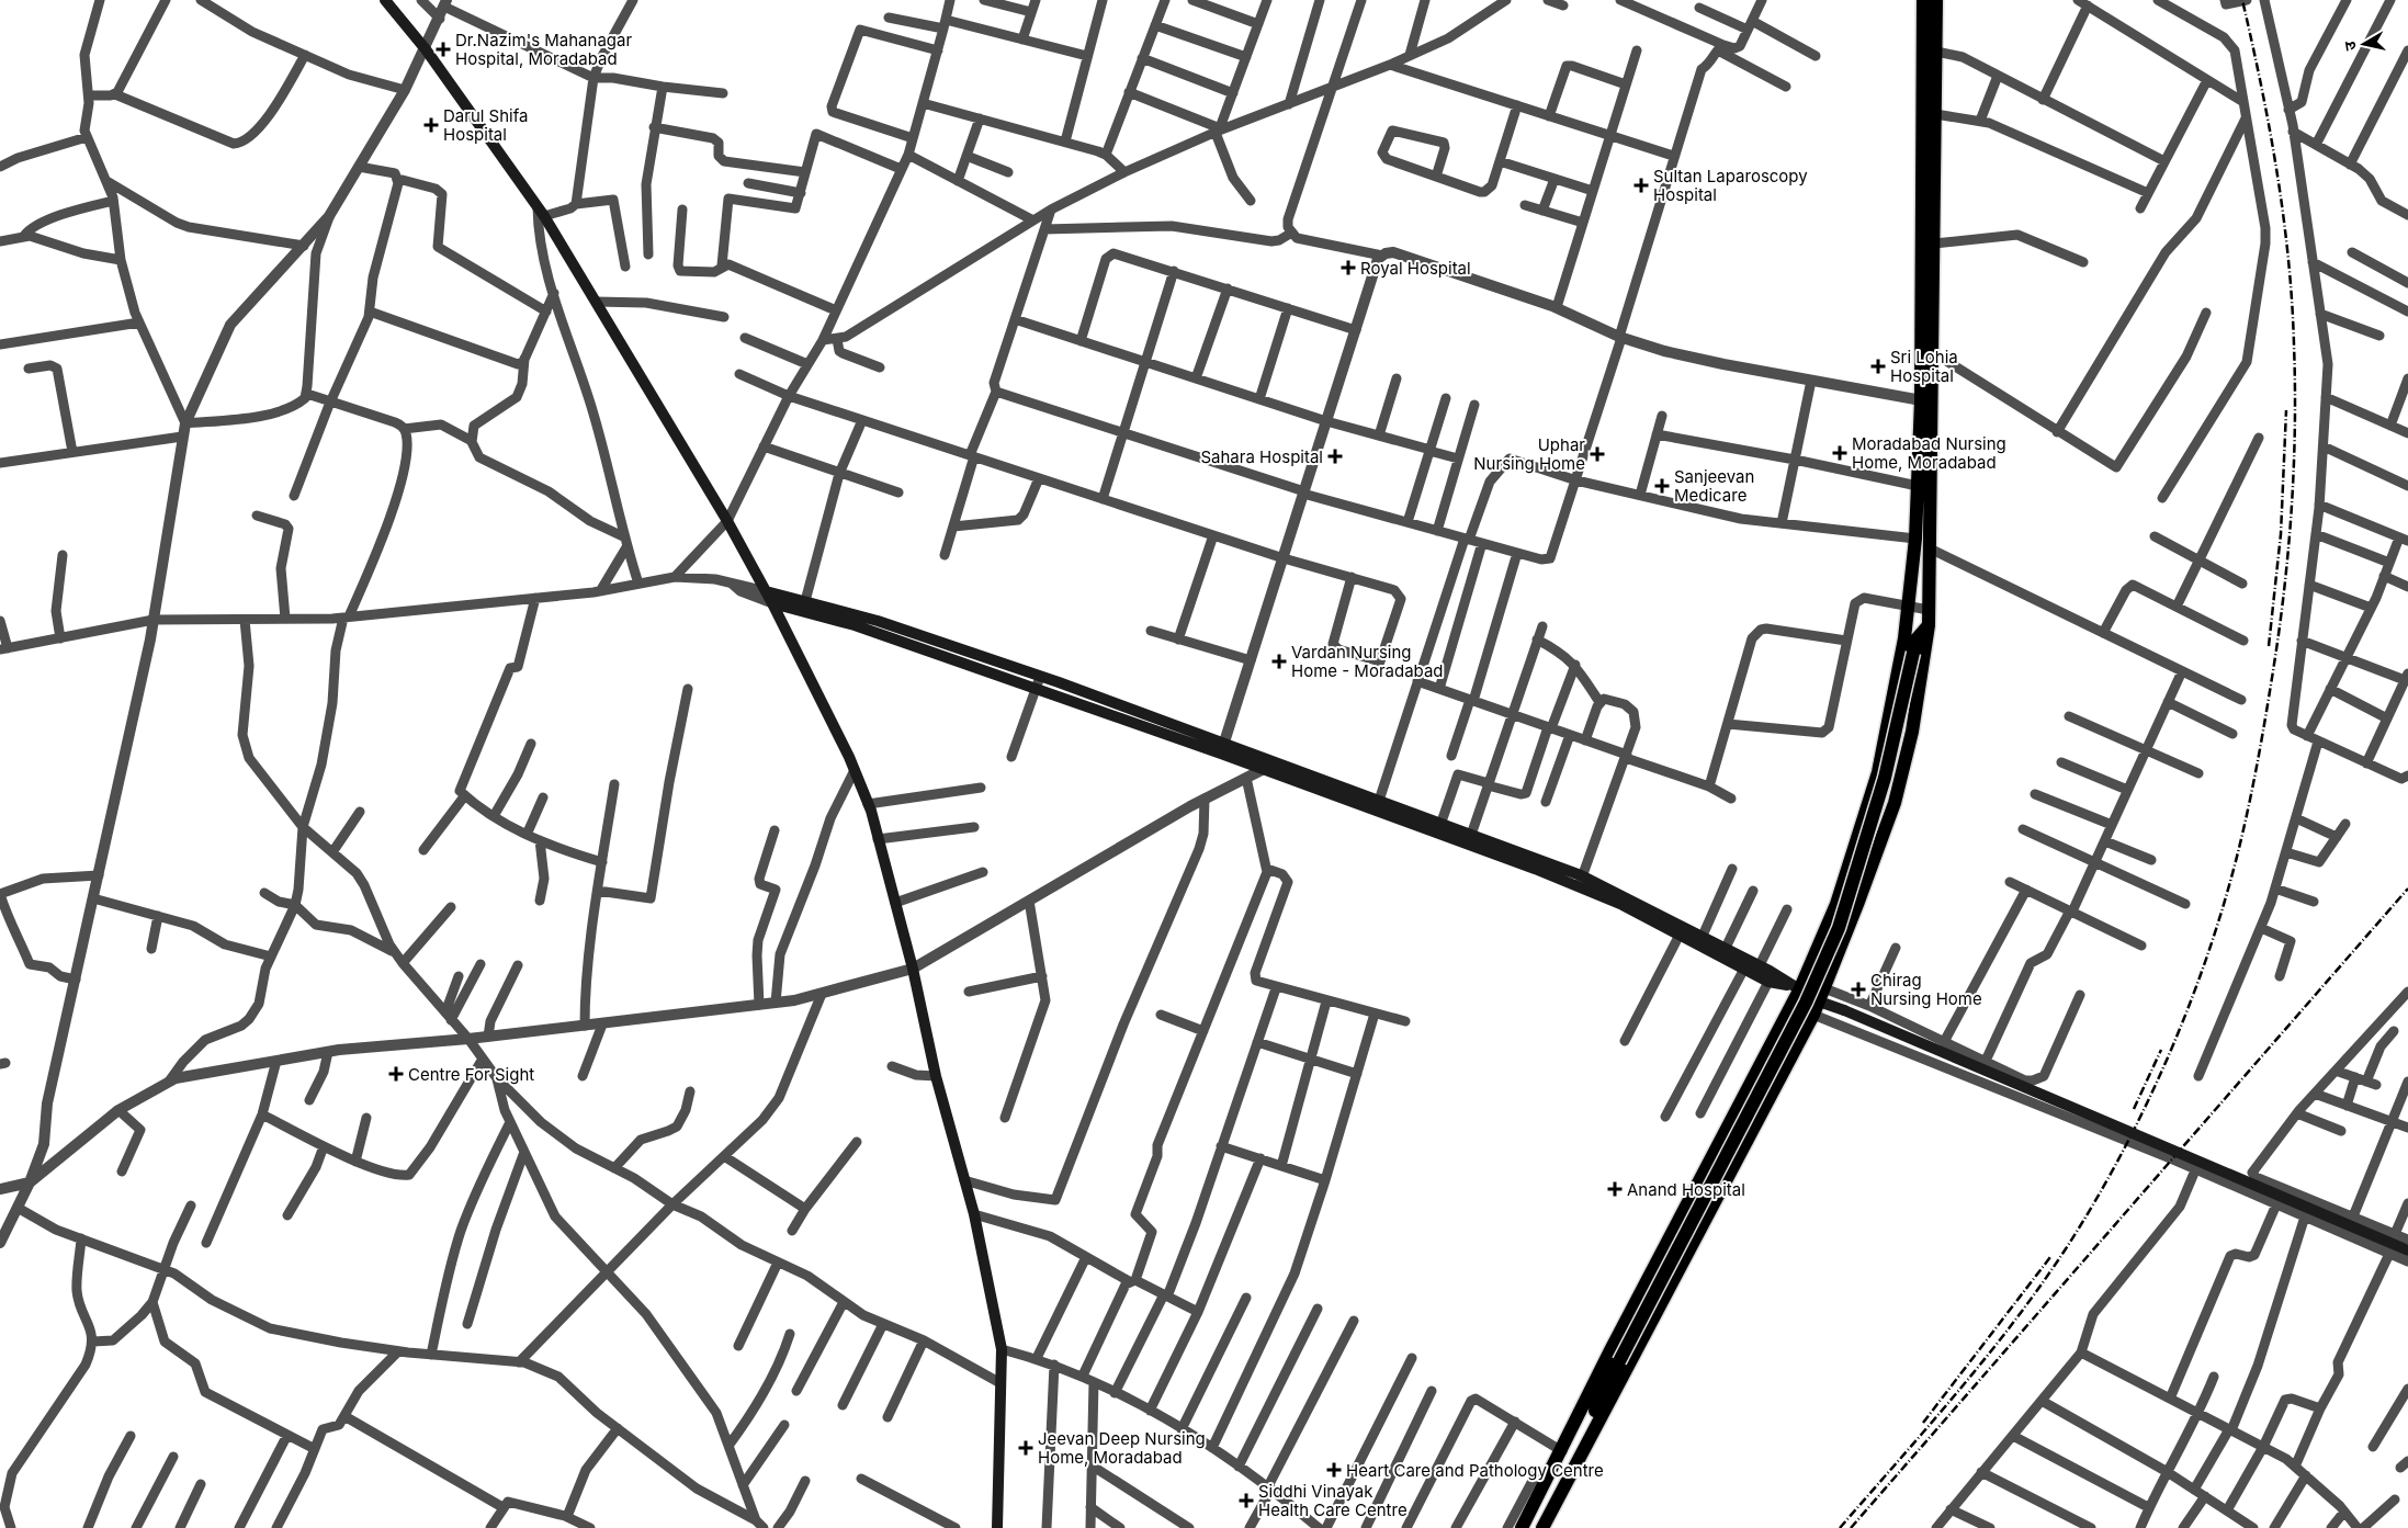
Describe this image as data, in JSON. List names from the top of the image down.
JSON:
{
  "places": {
    "health": [
      "Dr.Nazim's Mahanagar Hospital, Moradabad",
      "Darul Shifa Hospital",
      "Sultan Laparoscopy Hospital",
      "Royal Hospital",
      "Sri Lohia Hospital",
      "Moradabad Nursing Home, Moradabad",
      "Uphar Nursing Home",
      "Sahara Hospital",
      "Sanjeevan Medicare",
      "Vardan Nursing Home - Moradabad",
      "Chirag Nursing Home",
      "Centre For Sight",
      "Anand Hospital",
      "Jeevan Deep Nursing Home, Moradabad",
      "Heart Care and Pathology Centre",
      "Siddhi Vinayak Health Care Centre"
    ]
  },
  "north": "left"
}
